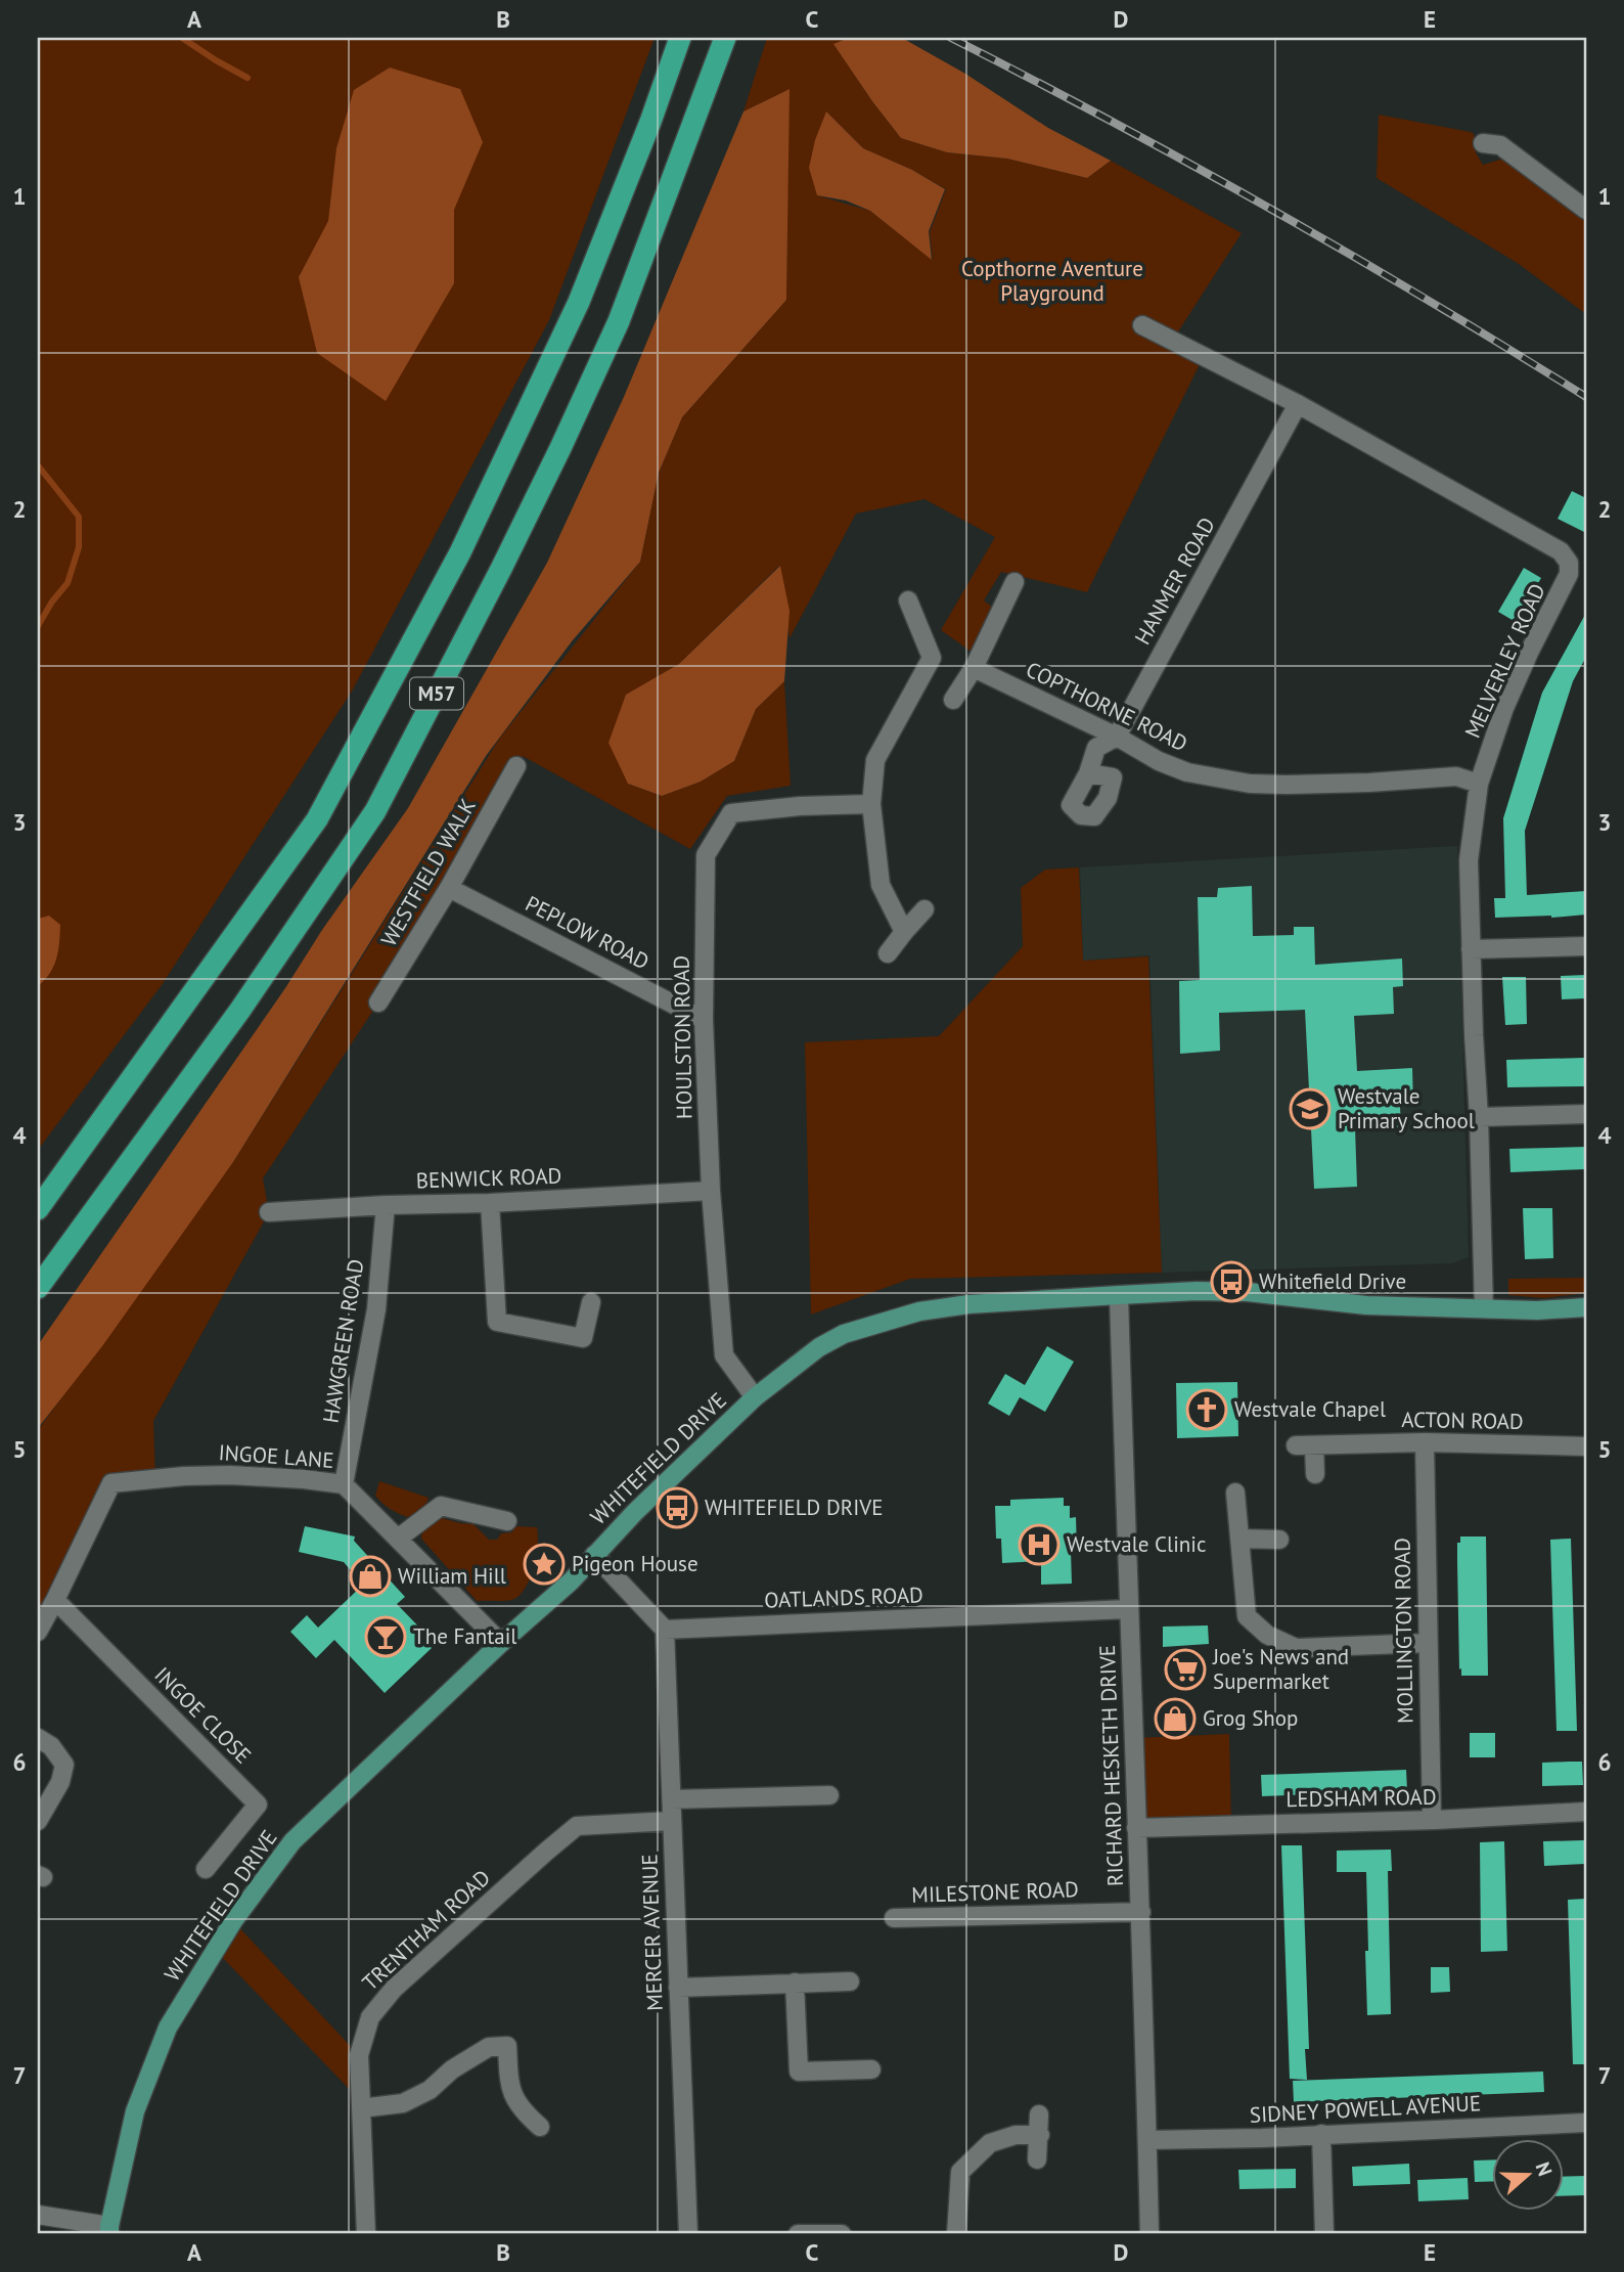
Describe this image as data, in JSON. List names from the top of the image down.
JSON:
{
  "streets": {
    "highway": ["M57"],
    "main road": ["WHITEFIELD DRIVE"],
    "street": [
      "HANMER ROAD",
      "MELVERLEY ROAD",
      "COPTHORNE ROAD",
      "WESTFIELD WALK",
      "PEPLOW ROAD",
      "HOULSTON ROAD",
      "BENWICK ROAD",
      "HAWGREEN ROAD",
      "ACTON ROAD",
      "INGOE LANE",
      "OATLANDS ROAD",
      "MOLLINGTON ROAD",
      "INGOE CLOSE",
      "RICHARD HESKETH DRIVE",
      "LEDSHAM ROAD",
      "MILESTONE ROAD",
      "TRENTHAM ROAD",
      "MERCER AVENUE",
      "SIDNEY POWELL AVENUE"
    ]
  },
  "crossings": [
    ["HANMER ROAD", "MELVERLEY ROAD"],
    ["HANMER ROAD", "COPTHORNE ROAD"],
    ["MELVERLEY ROAD", "COPTHORNE ROAD"],
    ["MELVERLEY ROAD", "WHITEFIELD DRIVE"],
    ["WESTFIELD WALK", "PEPLOW ROAD"],
    ["PEPLOW ROAD", "HOULSTON ROAD"],
    ["HOULSTON ROAD", "BENWICK ROAD"],
    ["HOULSTON ROAD", "WHITEFIELD DRIVE"],
    ["BENWICK ROAD", "HAWGREEN ROAD"],
    ["HAWGREEN ROAD", "INGOE LANE"],
    ["ACTON ROAD", "MOLLINGTON ROAD"],
    ["INGOE LANE", "WHITEFIELD DRIVE"],
    ["INGOE LANE", "INGOE CLOSE"],
    ["WHITEFIELD DRIVE", "RICHARD HESKETH DRIVE"],
    ["OATLANDS ROAD", "RICHARD HESKETH DRIVE"],
    ["OATLANDS ROAD", "MERCER AVENUE"],
    ["MOLLINGTON ROAD", "LEDSHAM ROAD"],
    ["RICHARD HESKETH DRIVE", "LEDSHAM ROAD"],
    ["RICHARD HESKETH DRIVE", "MILESTONE ROAD"],
    ["RICHARD HESKETH DRIVE", "SIDNEY POWELL AVENUE"],
    ["TRENTHAM ROAD", "MERCER AVENUE"]
  ],
  "parks": ["Copthorne Aventure Playground"],
  "places": {
    "school or university": ["Westvale Primary School"],
    "bus stop": ["Whitefield Drive", "WHITEFIELD DRIVE"],
    "church": ["Westvale Chapel"],
    "hospital": ["Westvale Clinic"],
    "place": ["Pigeon House"],
    "shop": ["William Hill", "Grog Shop"],
    "bar": ["The Fantail"],
    "supermarket": ["Joe's News and Supermarket"]
  },
  "north": "right",
  "grid": {
    "columns": [
      "A",
      "B",
      "C",
      "D",
      "E"
    ],
    "rows": [
      "1",
      "2",
      "3",
      "4",
      "5",
      "6",
      "7"
    ]
  }
}
